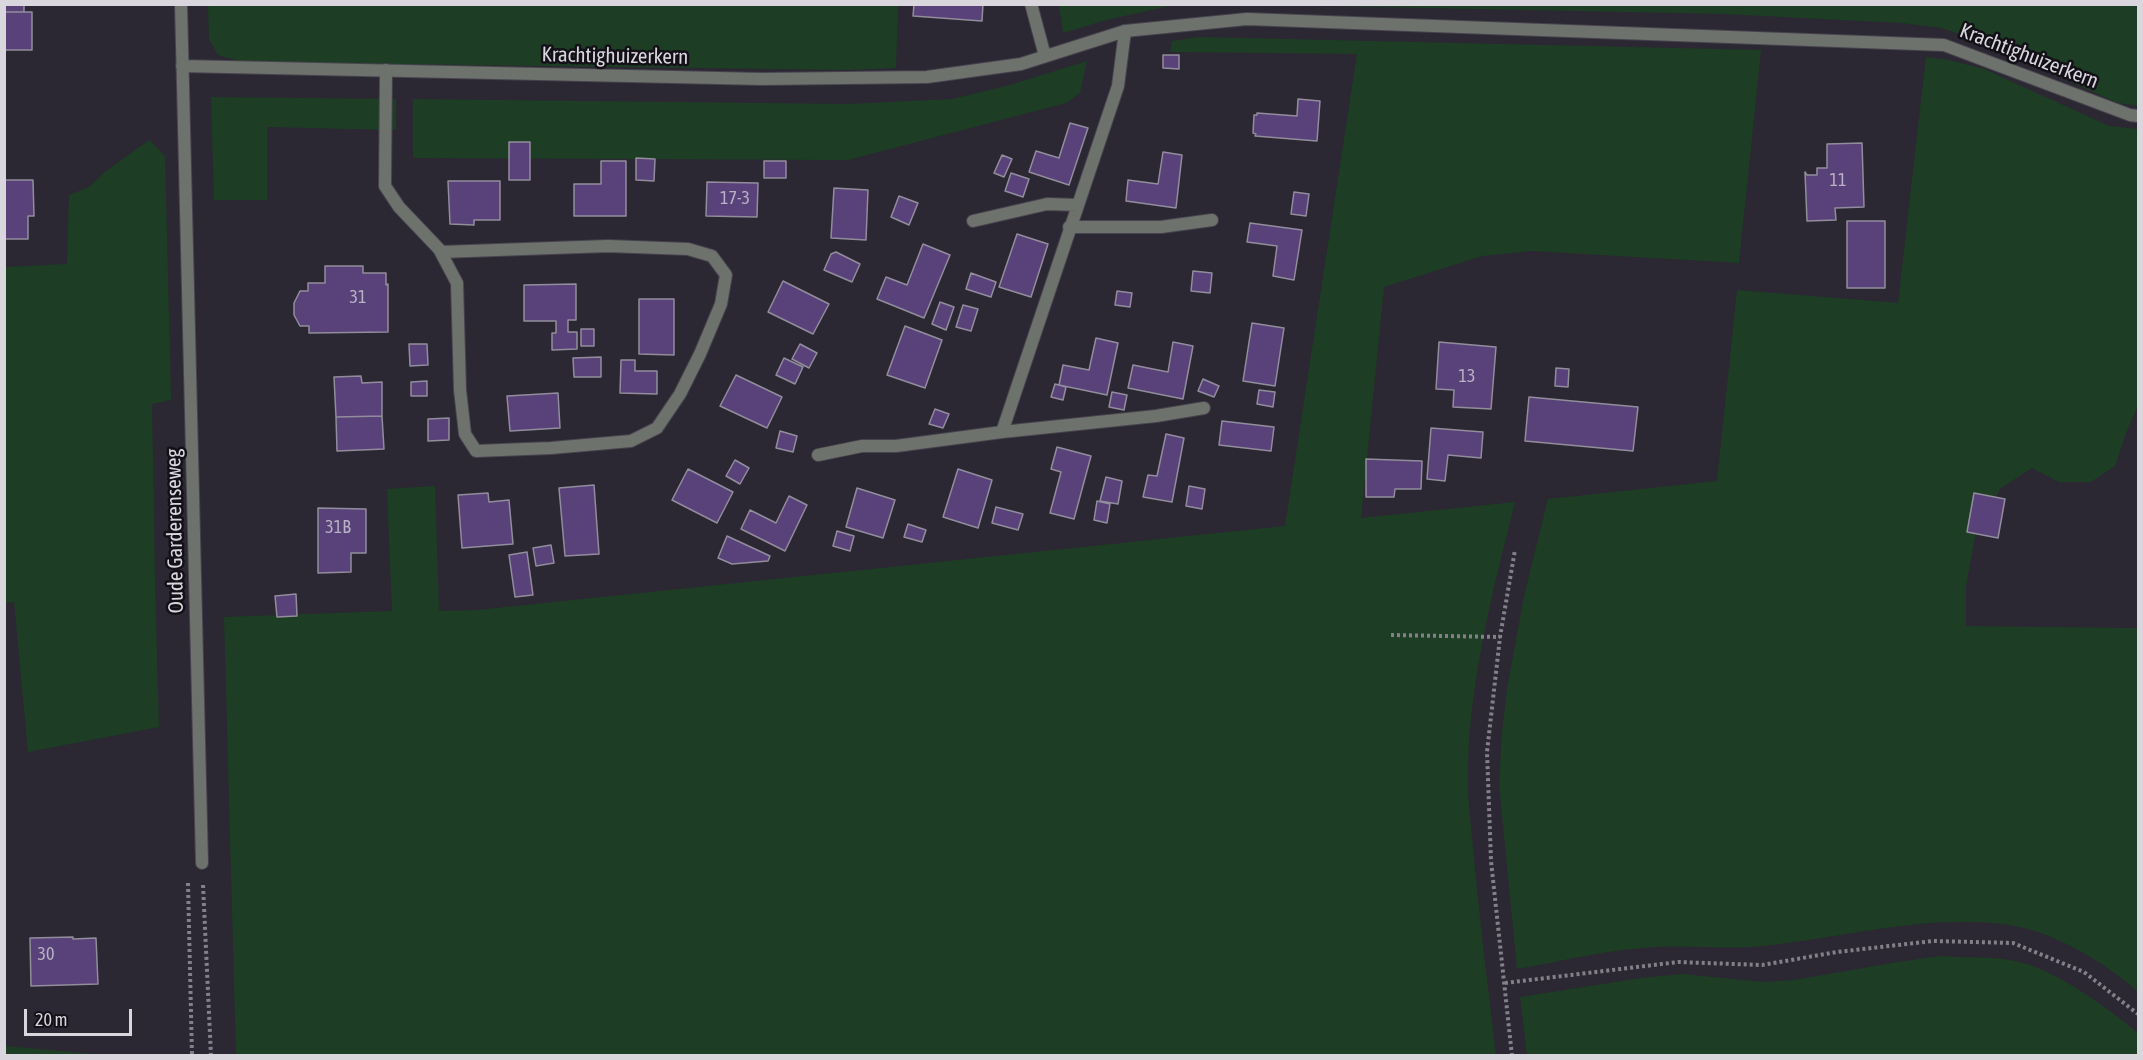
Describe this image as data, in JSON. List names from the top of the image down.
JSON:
{
  "streets": {
    "street": ["Krachtighuizerkern", "Oude Garderenseweg"]
  },
  "crossings": [
    ["Krachtighuizerkern", "Oude Garderenseweg"]
  ],
  "house_numbers": [
    "11",
    "17-3",
    "31",
    "13",
    "31B",
    "30"
  ],
  "scale_bar": "20 m"
}
